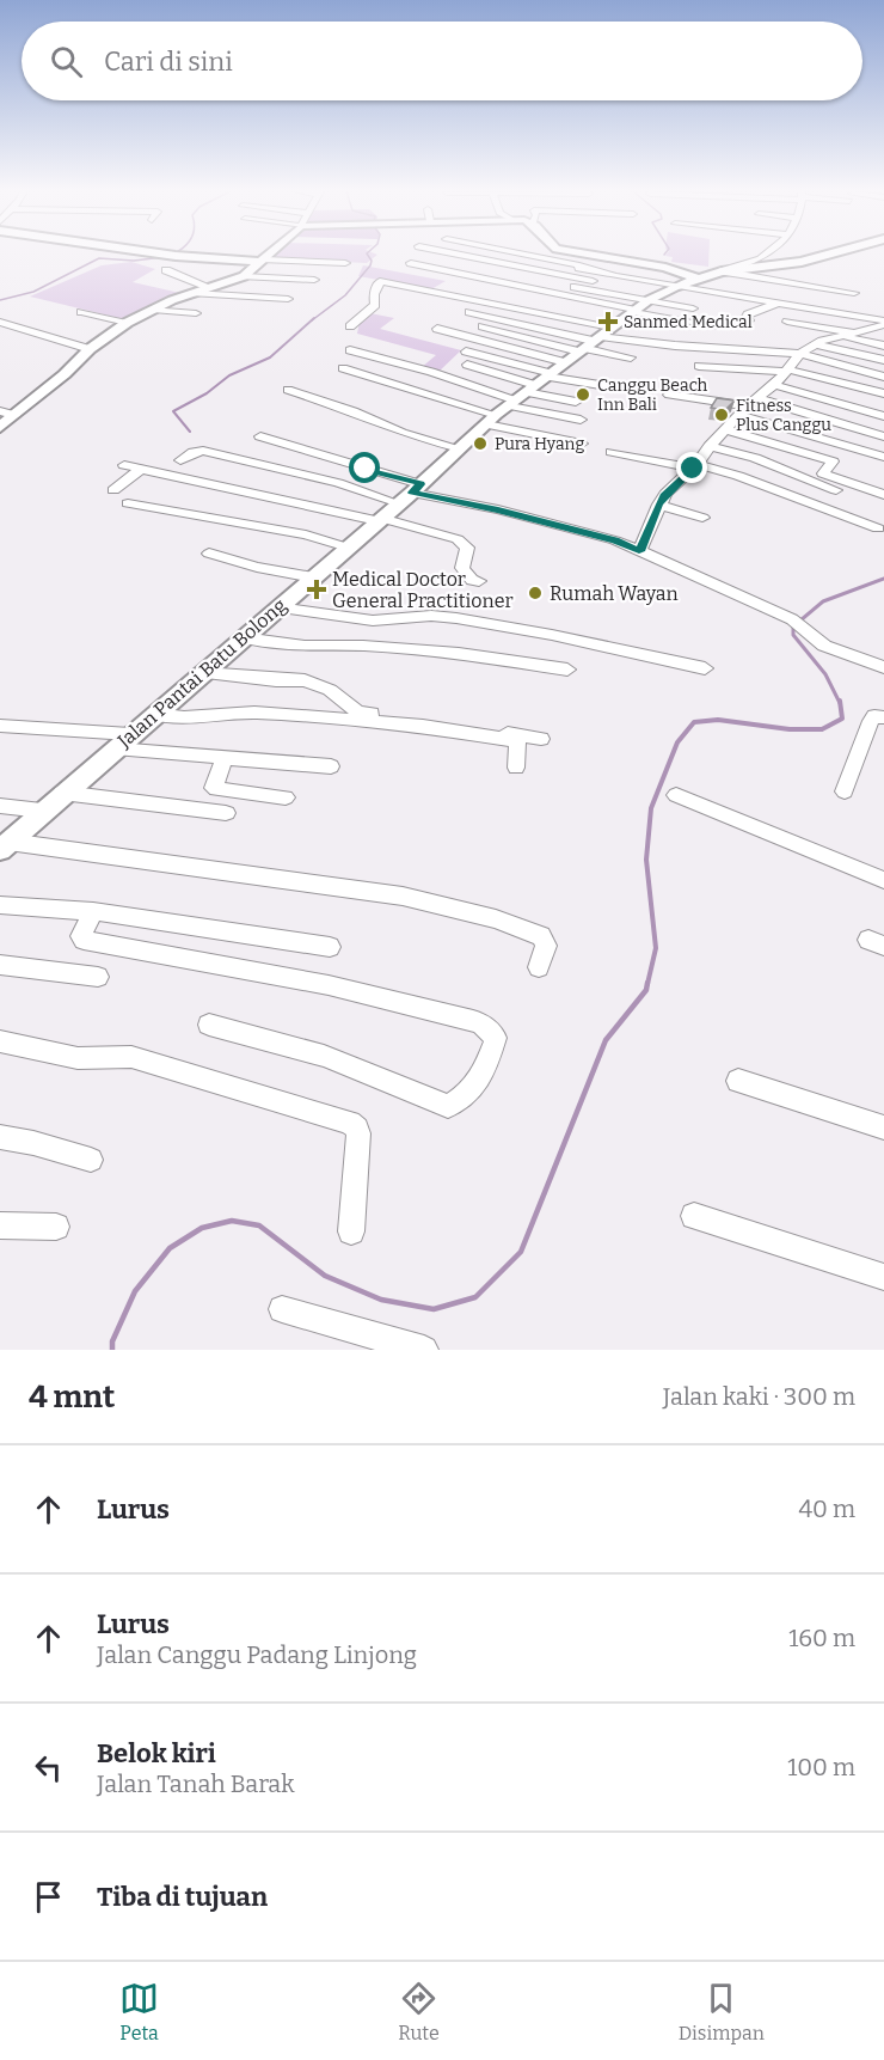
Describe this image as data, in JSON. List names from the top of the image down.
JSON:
{
  "streets": {
    "street": ["Jalan Pantai Batu Bolong"]
  },
  "places": {
    "health": ["Sanmed Medical", "Medical Doctor General Practitioner"],
    "other": [
      "Canggu Beach Inn Bali",
      "Fitness Plus Canggu",
      "Pura Hyang",
      "Rumah Wayan"
    ]
  },
  "page": {
    "search": "Cari di sini",
    "heading": ["4 mnt", "Jalan kaki · 300 m"],
    "list": [
      ["Lurus", "40 m"],
      ["Lurus", "Jalan Canggu Padang Linjong", "160 m"],
      ["Belok kiri", "Jalan Tanah Barak", "100 m"],
      "Tiba di tujuan"
    ],
    "nav": ["Peta", "Rute", "Disimpan"]
  }
}
